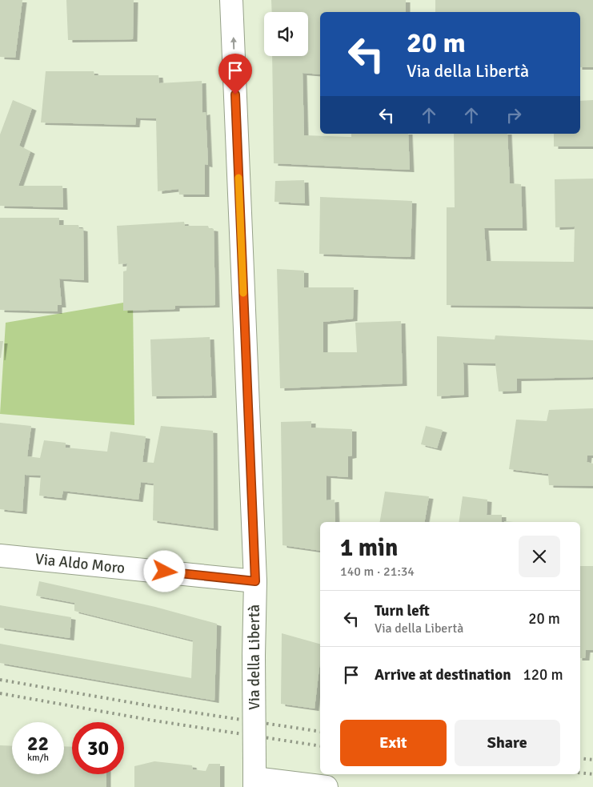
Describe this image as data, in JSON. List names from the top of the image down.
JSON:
{
  "streets": {
    "street": ["Via Aldo Moro", "Via della Libertà"]
  },
  "crossings": [
    ["Via Aldo Moro", "Via della Libertà"]
  ],
  "one_way": ["Via della Libertà"],
  "page": {
    "turn": ["20 m", "Via della Libertà"],
    "heading": ["1 min", "140 m · 21:34"],
    "list": [
      {
        "name": "Turn left",
        "note": "Via della Libertà",
        "value": "20 m"
      },
      {
        "name": "Arrive at destination",
        "value": "120 m"
      }
    ],
    "buttons": ["Exit", "Share"],
    "speed": "22 km/h",
    "limit": "30"
  }
}
